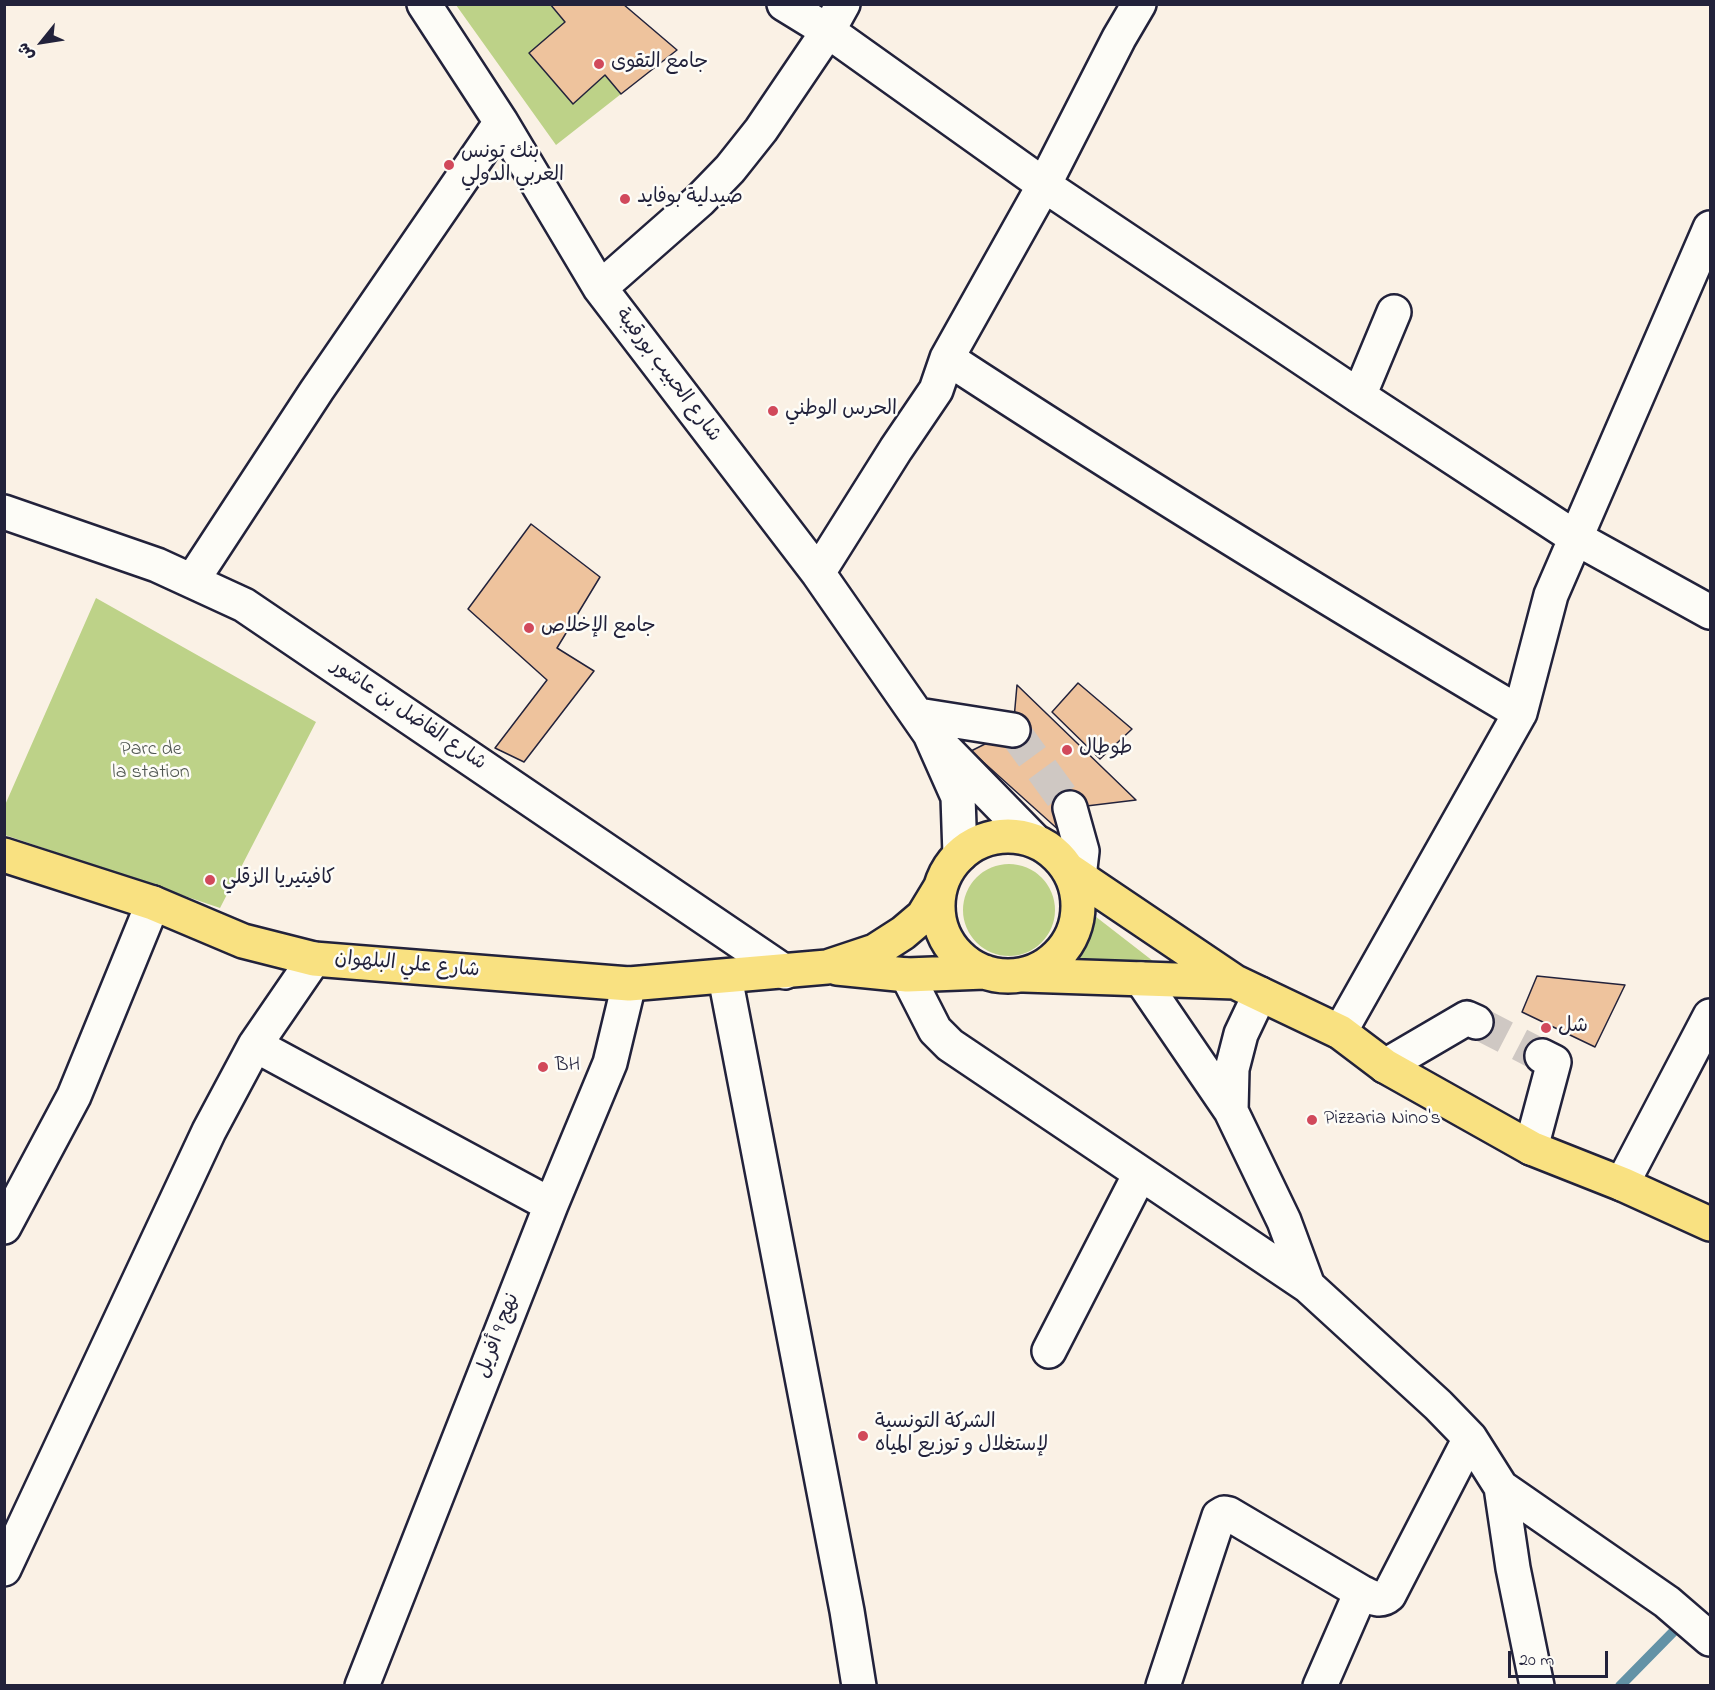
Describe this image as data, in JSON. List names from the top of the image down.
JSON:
{
  "streets": {
    "main road": ["شارع علي البلهوان"],
    "street": ["شارع الحبيب بورقيبة", "شارع الفاضل بن عاشور", "نهج 9 أفريل"]
  },
  "crossings": [
    ["شارع الفاضل بن عاشور", "شارع علي البلهوان"],
    ["شارع علي البلهوان", "نهج 9 أفريل"]
  ],
  "parks": ["Parc de la station"],
  "places": [
    "جامع التقوى",
    "بنك تونس العربي الدولي",
    "صيدلية بوفايد",
    "الحرس الوطني",
    "جامع الإخلاص",
    "طوطال",
    "كافيتيريا الزقلي",
    "شل",
    "BH",
    "Pizzaria Nino's",
    "الشركة التونسية لإستغلال و توزيع المياه"
  ],
  "scale_bar": "20 m",
  "north": "bottom left"
}
